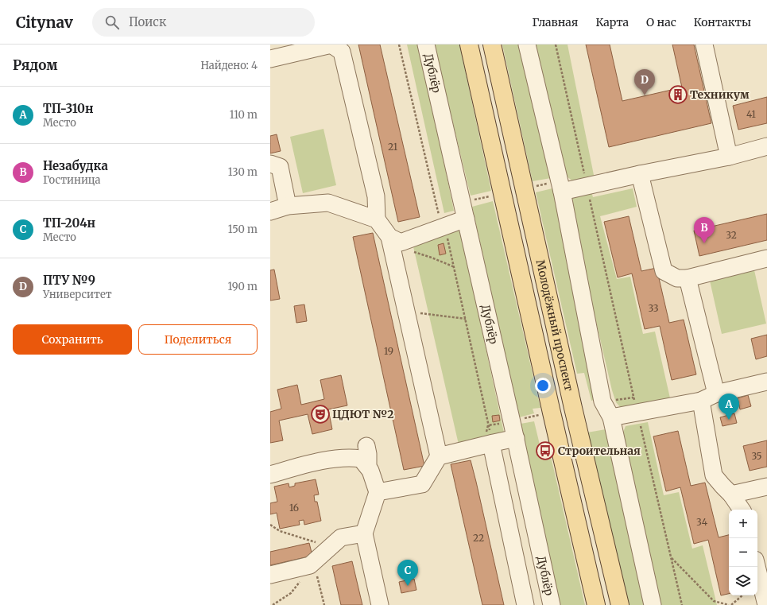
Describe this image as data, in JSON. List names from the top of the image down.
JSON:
{
  "streets": {
    "main road": ["Молодёжный проспект"],
    "street": ["Дублёр"]
  },
  "places": {
    "building": ["Техникум"],
    "theatre": ["ЦДЮТ №2"],
    "bus stop": ["Строительная"]
  },
  "house_numbers": [
    "41",
    "21",
    "32",
    "33",
    "19",
    "35",
    "16",
    "34",
    "22"
  ],
  "page": {
    "header": "Citynav",
    "search": "Поиск",
    "nav": [
      "Главная",
      "Карта",
      "О нас",
      "Контакты"
    ],
    "heading": ["Рядом", "Найдено: 4"],
    "pins": [
      "D",
      "B",
      "A",
      "C"
    ],
    "list": [
      {
        "mark": "A",
        "name": "ТП-310н",
        "note": "Место",
        "value": "110 m"
      },
      {
        "mark": "B",
        "name": "Незабудка",
        "note": "Гостиница",
        "value": "130 m"
      },
      {
        "mark": "C",
        "name": "ТП-204н",
        "note": "Место",
        "value": "150 m"
      },
      {
        "mark": "D",
        "name": "ПТУ №9",
        "note": "Университет",
        "value": "190 m"
      }
    ],
    "buttons": ["Сохранить", "Поделиться"],
    "map_buttons": ["+", "−"]
  }
}
